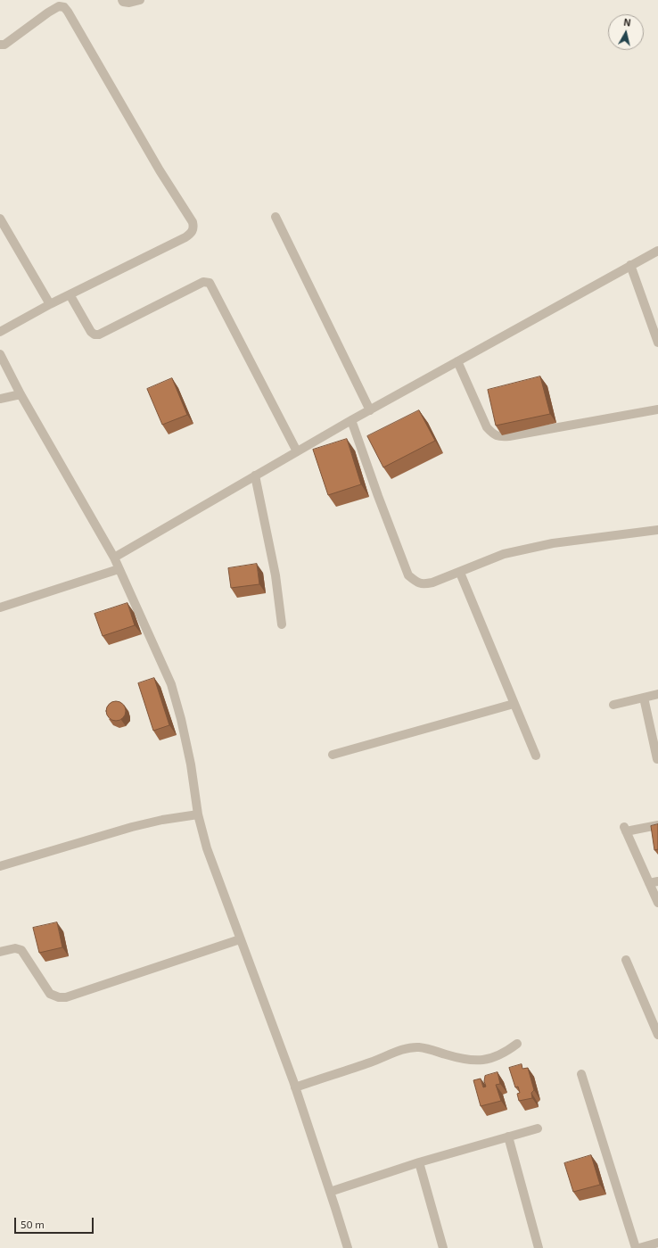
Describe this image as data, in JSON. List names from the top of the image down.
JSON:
{
  "scale_bar": "50 m",
  "north": "top"
}
